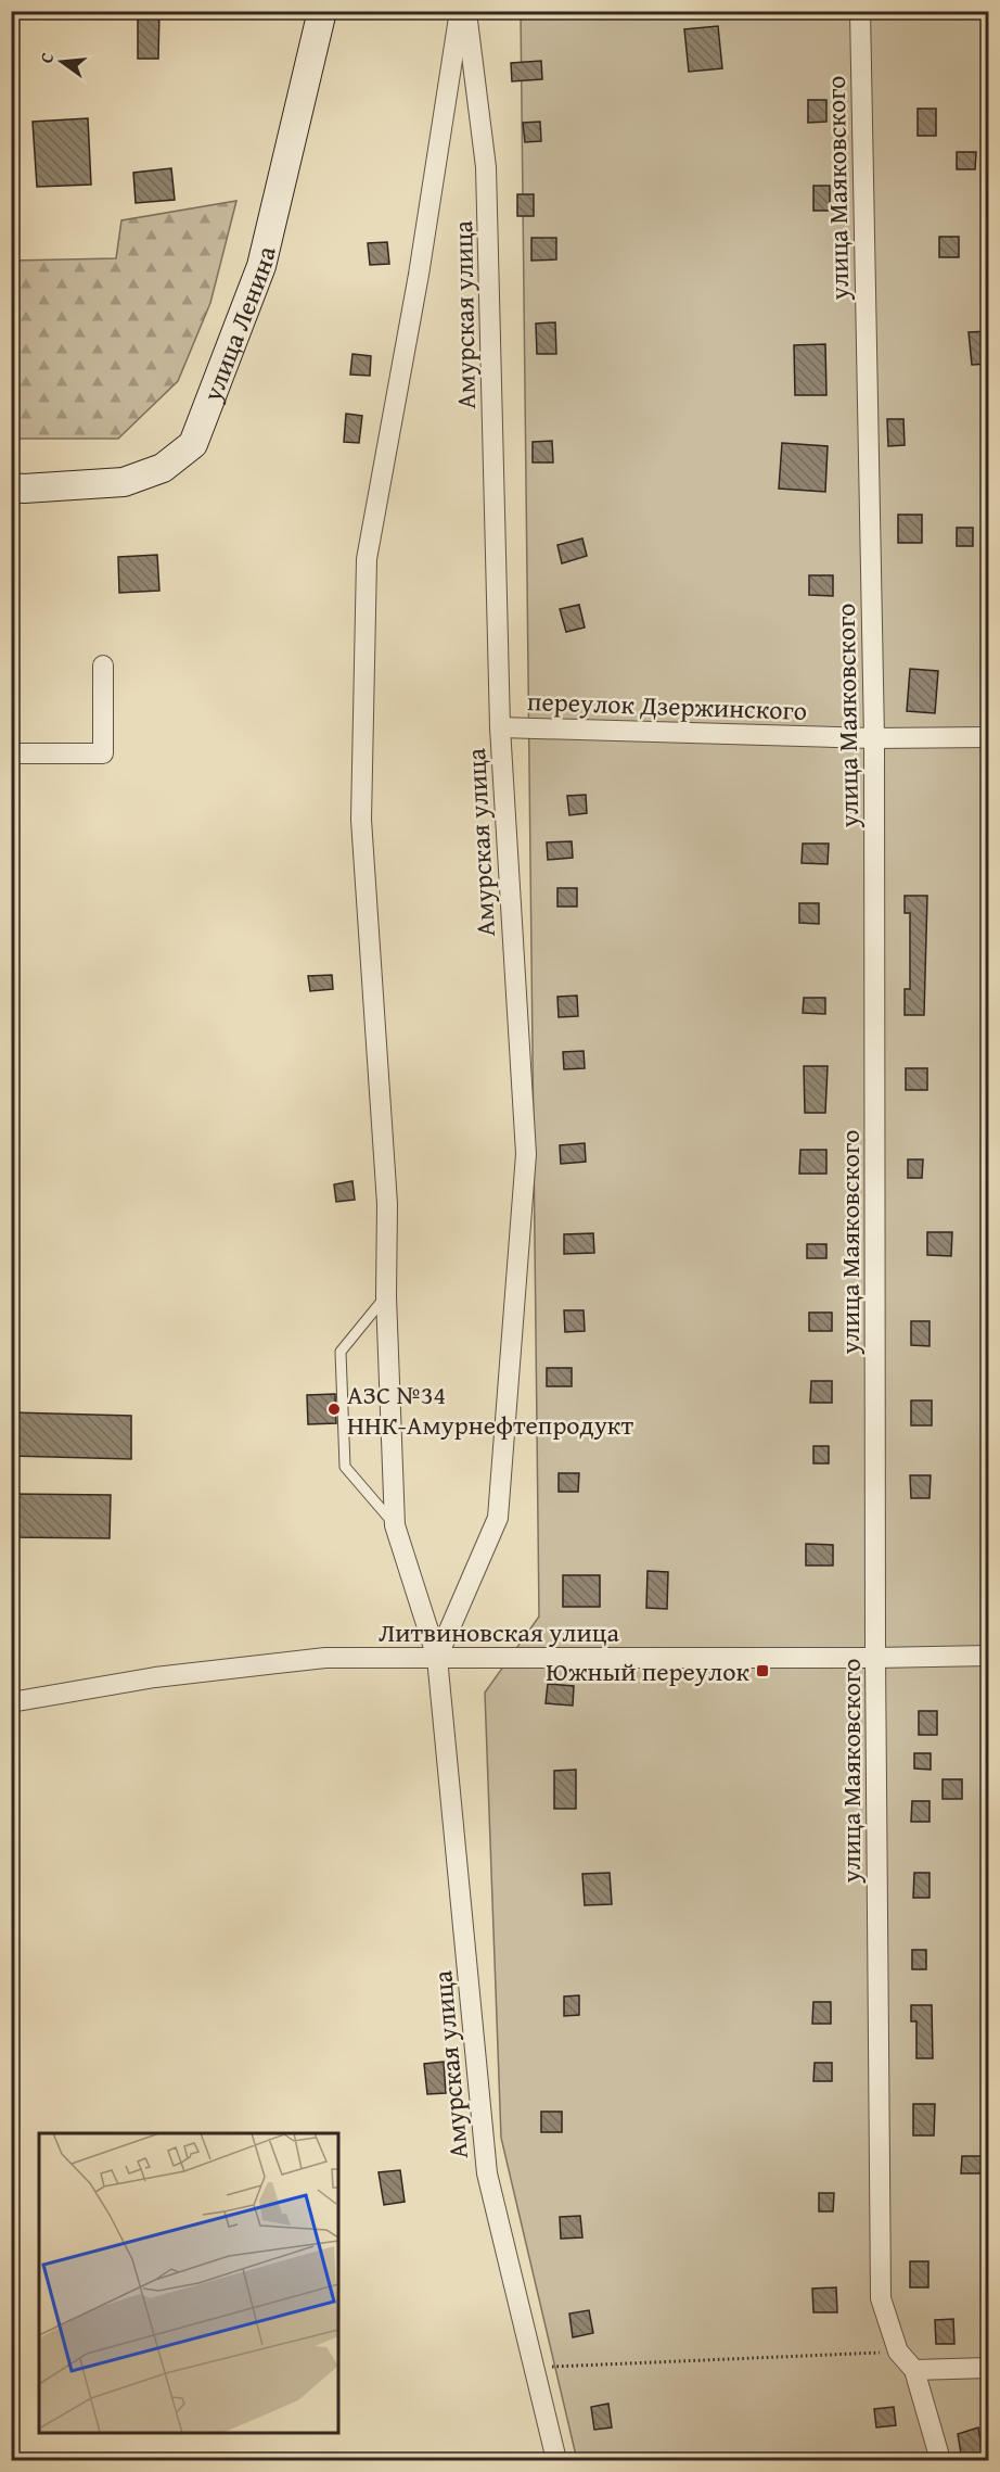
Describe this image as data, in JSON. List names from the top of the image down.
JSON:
{
  "streets": {
    "main road": ["улица Ленина"],
    "street": [
      "улица Маяковского",
      "Амурская улица",
      "переулок Дзержинского",
      "Литвиновская улица"
    ]
  },
  "crossings": [
    ["улица Маяковского", "переулок Дзержинского"],
    ["улица Маяковского", "Литвиновская улица"],
    ["Амурская улица", "переулок Дзержинского"],
    ["Амурская улица", "Литвиновская улица"]
  ],
  "places": {
    "other": ["АЗС №34 ННК-Амурнефтепродукт"],
    "transit": ["Южный переулок"]
  },
  "north": "left"
}
